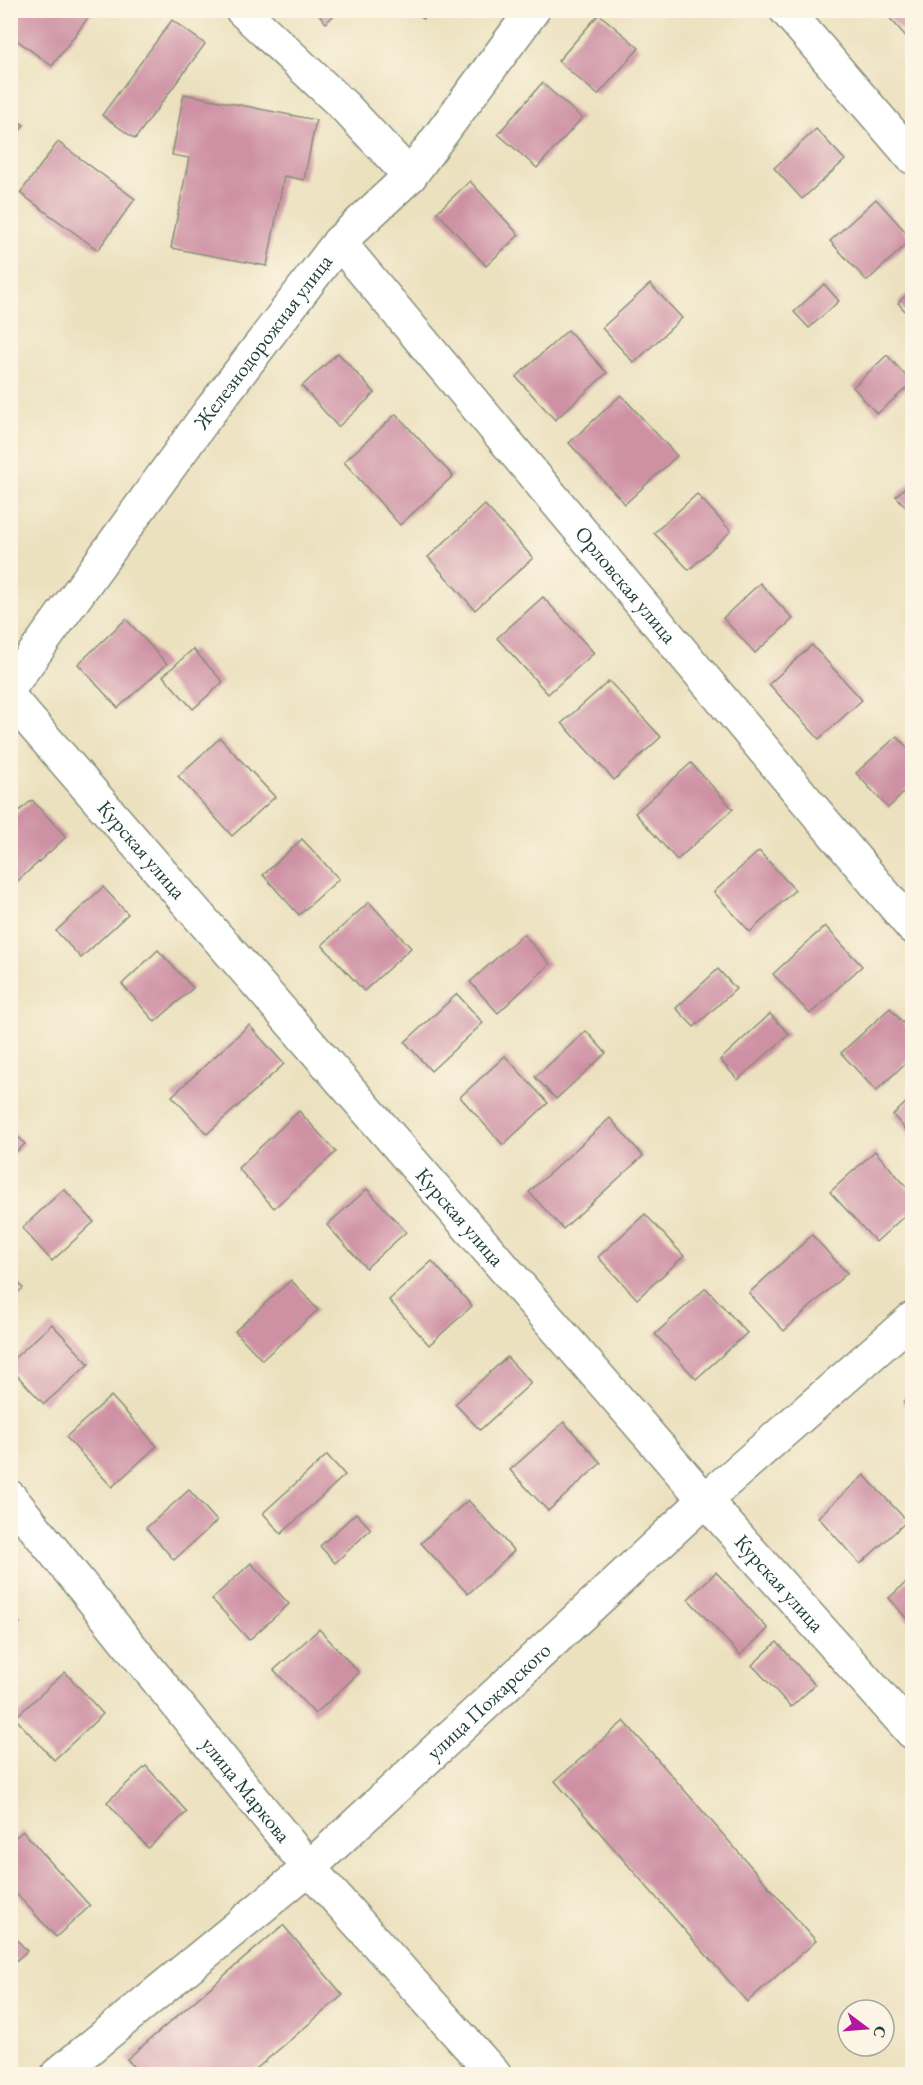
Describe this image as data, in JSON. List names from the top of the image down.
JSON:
{
  "streets": {
    "street": [
      "Железнодорожная улица",
      "Орловская улица",
      "Курская улица",
      "улица Пожарского",
      "улица Маркова"
    ]
  },
  "crossings": [
    ["Железнодорожная улица", "Орловская улица"],
    ["Курская улица", "улица Пожарского"],
    ["улица Пожарского", "улица Маркова"]
  ],
  "north": "right"
}
